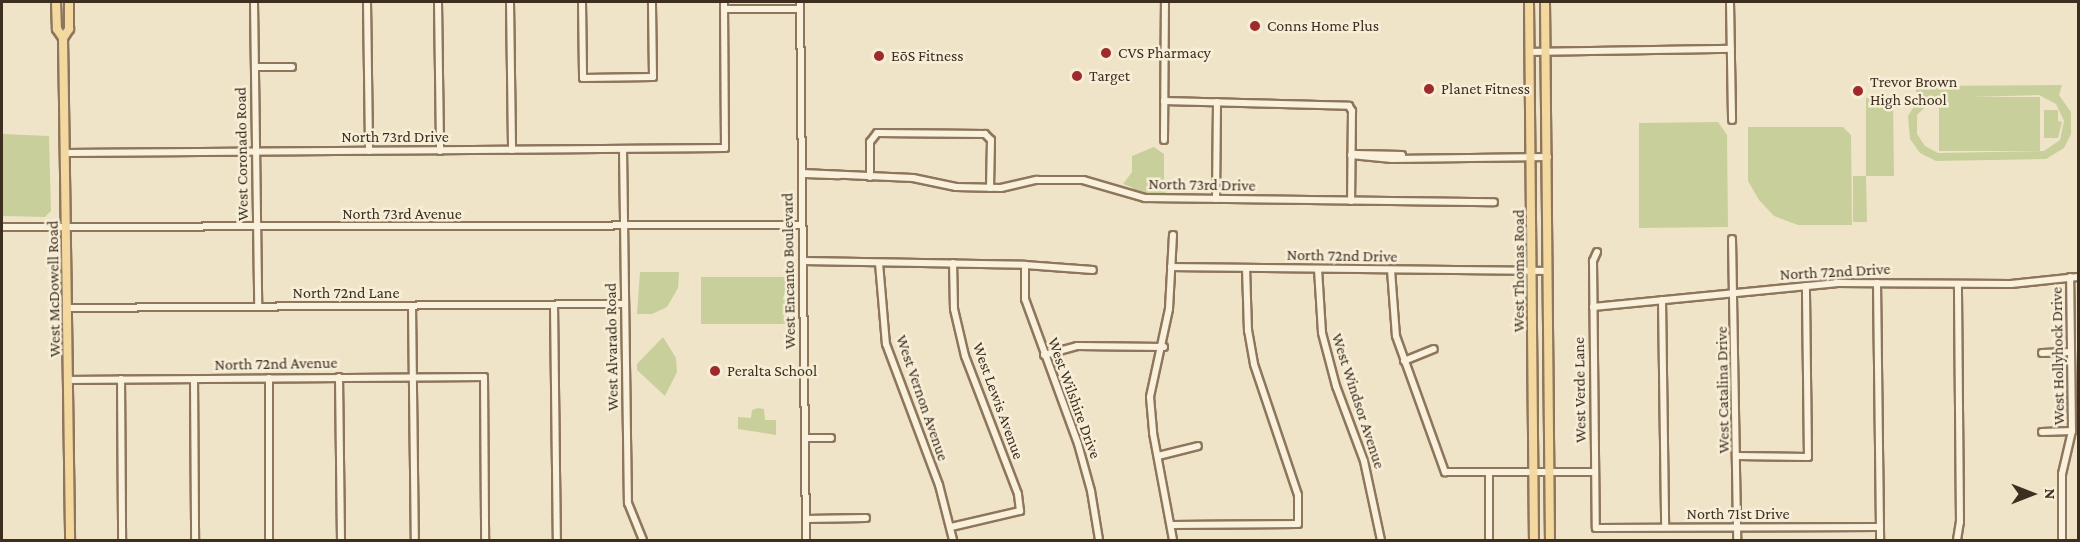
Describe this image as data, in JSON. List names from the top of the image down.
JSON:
{
  "streets": {
    "main road": ["West Thomas Road", "West McDowell Road"],
    "street": [
      "North 73rd Drive",
      "West Coronado Road",
      "North 73rd Avenue",
      "North 72nd Drive",
      "West Encanto Boulevard",
      "North 72nd Lane",
      "West Alvarado Road",
      "West Hollyhock Drive",
      "North 72nd Avenue",
      "West Verde Lane",
      "West Catalina Drive",
      "West Vernon Avenue",
      "West Wilshire Drive",
      "West Lewis Avenue",
      "West Windsor Avenue",
      "North 71st Drive"
    ]
  },
  "crossings": [
    ["North 73rd Drive", "West Coronado Road"],
    ["North 73rd Drive", "West Encanto Boulevard"],
    ["North 73rd Drive", "West McDowell Road"],
    ["North 73rd Drive", "West Alvarado Road"],
    ["West Coronado Road", "North 73rd Avenue"],
    ["West Coronado Road", "North 72nd Lane"],
    ["North 73rd Avenue", "West Encanto Boulevard"],
    ["North 73rd Avenue", "West McDowell Road"],
    ["North 73rd Avenue", "West Alvarado Road"],
    ["North 72nd Drive", "West Thomas Road"],
    ["North 72nd Drive", "West Hollyhock Drive"],
    ["North 72nd Drive", "West Verde Lane"],
    ["North 72nd Drive", "West Catalina Drive"],
    ["North 72nd Drive", "West Windsor Avenue"],
    ["West McDowell Road", "North 72nd Lane"],
    ["West McDowell Road", "North 72nd Avenue"],
    ["North 72nd Lane", "West Alvarado Road"],
    ["West Verde Lane", "North 71st Drive"],
    ["West Catalina Drive", "North 71st Drive"],
    ["West Vernon Avenue", "West Lewis Avenue"]
  ],
  "places": [
    "Conns Home Plus",
    "CVS Pharmacy",
    "EōS Fitness",
    "Target",
    "Planet Fitness",
    "Trevor Brown High School",
    "Peralta School"
  ],
  "north": "right"
}
